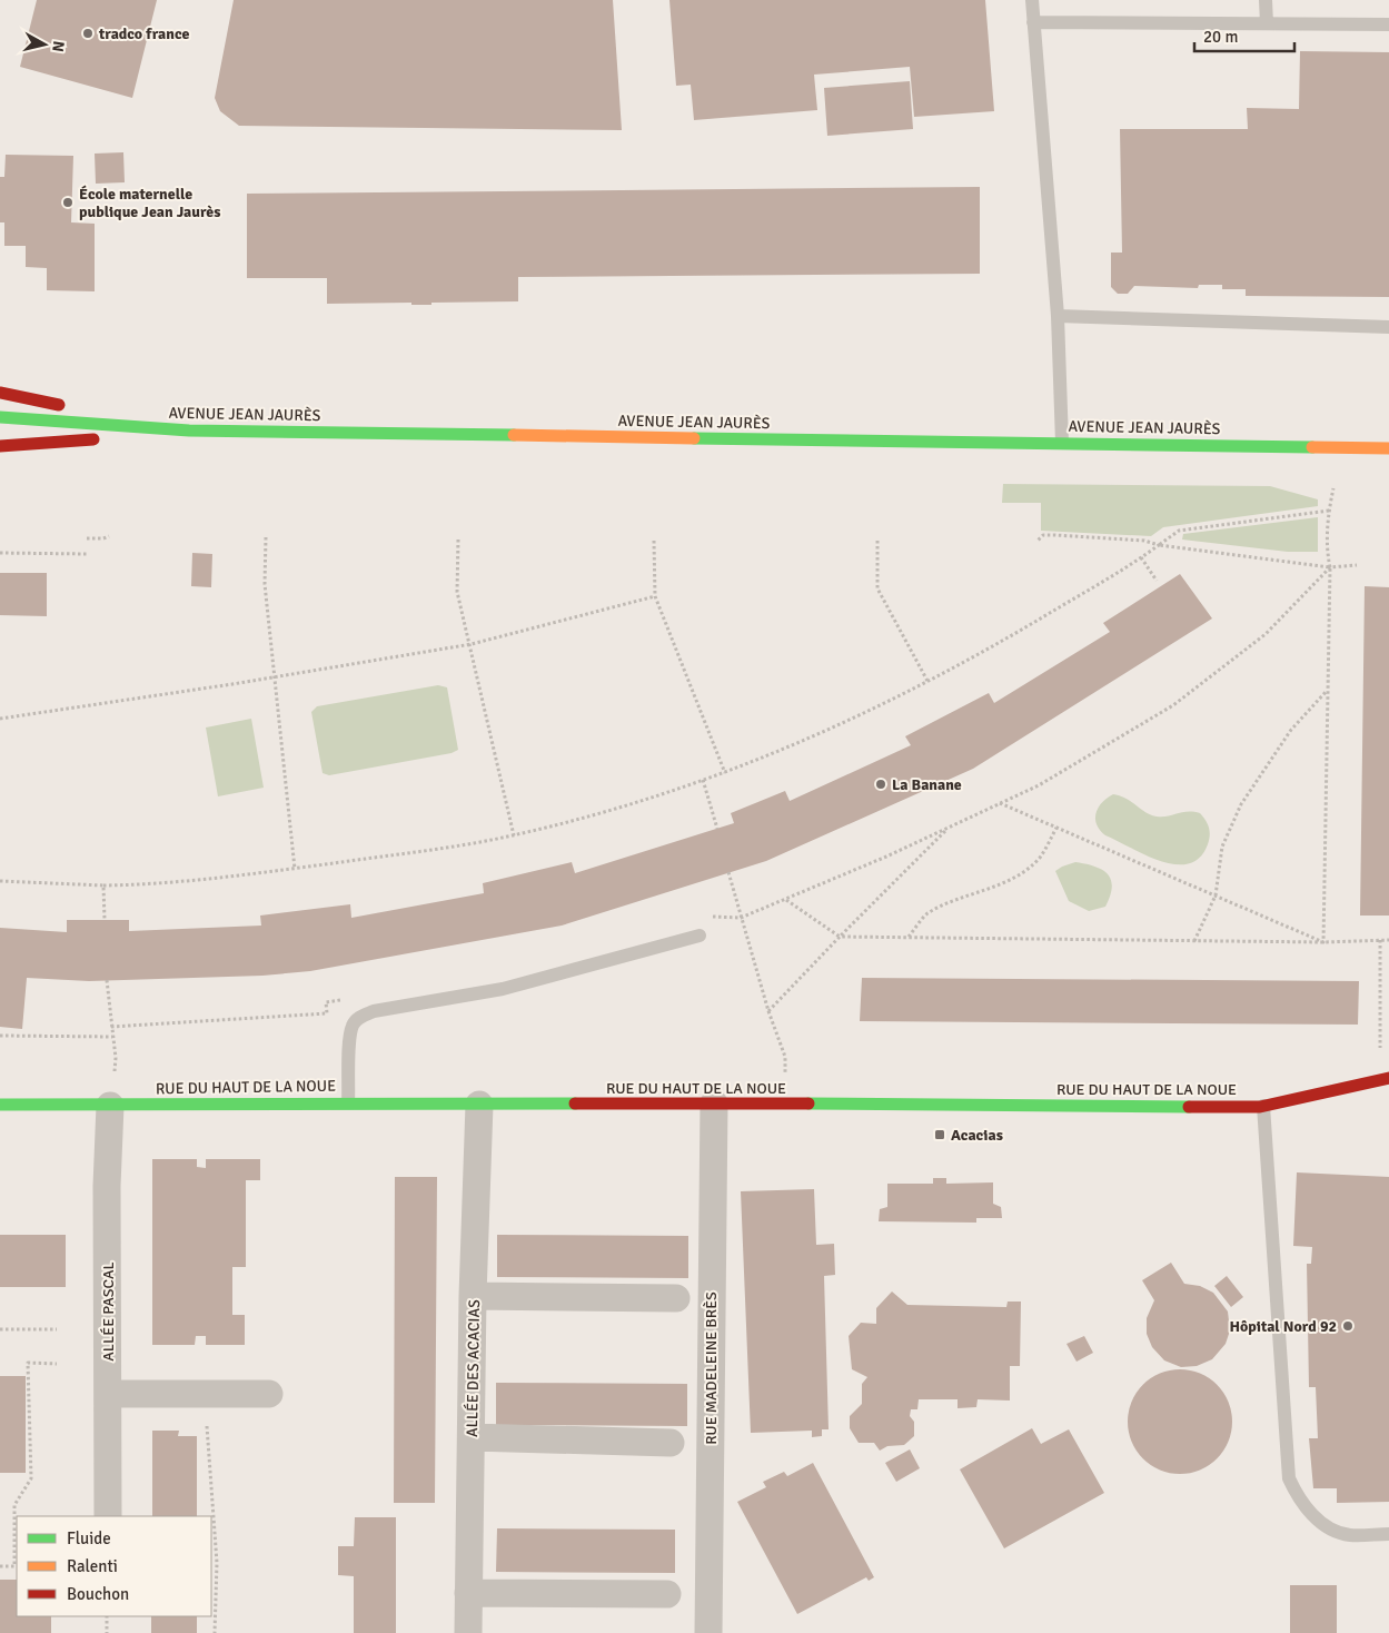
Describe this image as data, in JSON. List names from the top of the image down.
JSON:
{
  "streets": {
    "main road": ["AVENUE JEAN JAURÈS", "RUE DU HAUT DE LA NOUE"],
    "street": ["ALLÉE PASCAL", "ALLÉE DES ACACIAS", "RUE MADELEINE BRÈS"]
  },
  "crossings": [
    ["RUE DU HAUT DE LA NOUE", "ALLÉE PASCAL"],
    ["RUE DU HAUT DE LA NOUE", "ALLÉE DES ACACIAS"],
    ["RUE DU HAUT DE LA NOUE", "RUE MADELEINE BRÈS"]
  ],
  "places": {
    "other": [
      "tradco france",
      "École maternelle publique Jean Jaurès",
      "La Banane",
      "Hôpital Nord 92"
    ],
    "transit": ["Acacias"]
  },
  "legend": ["Fluide", "Ralenti", "Bouchon"],
  "scale_bar": "20 m",
  "north": "right"
}
